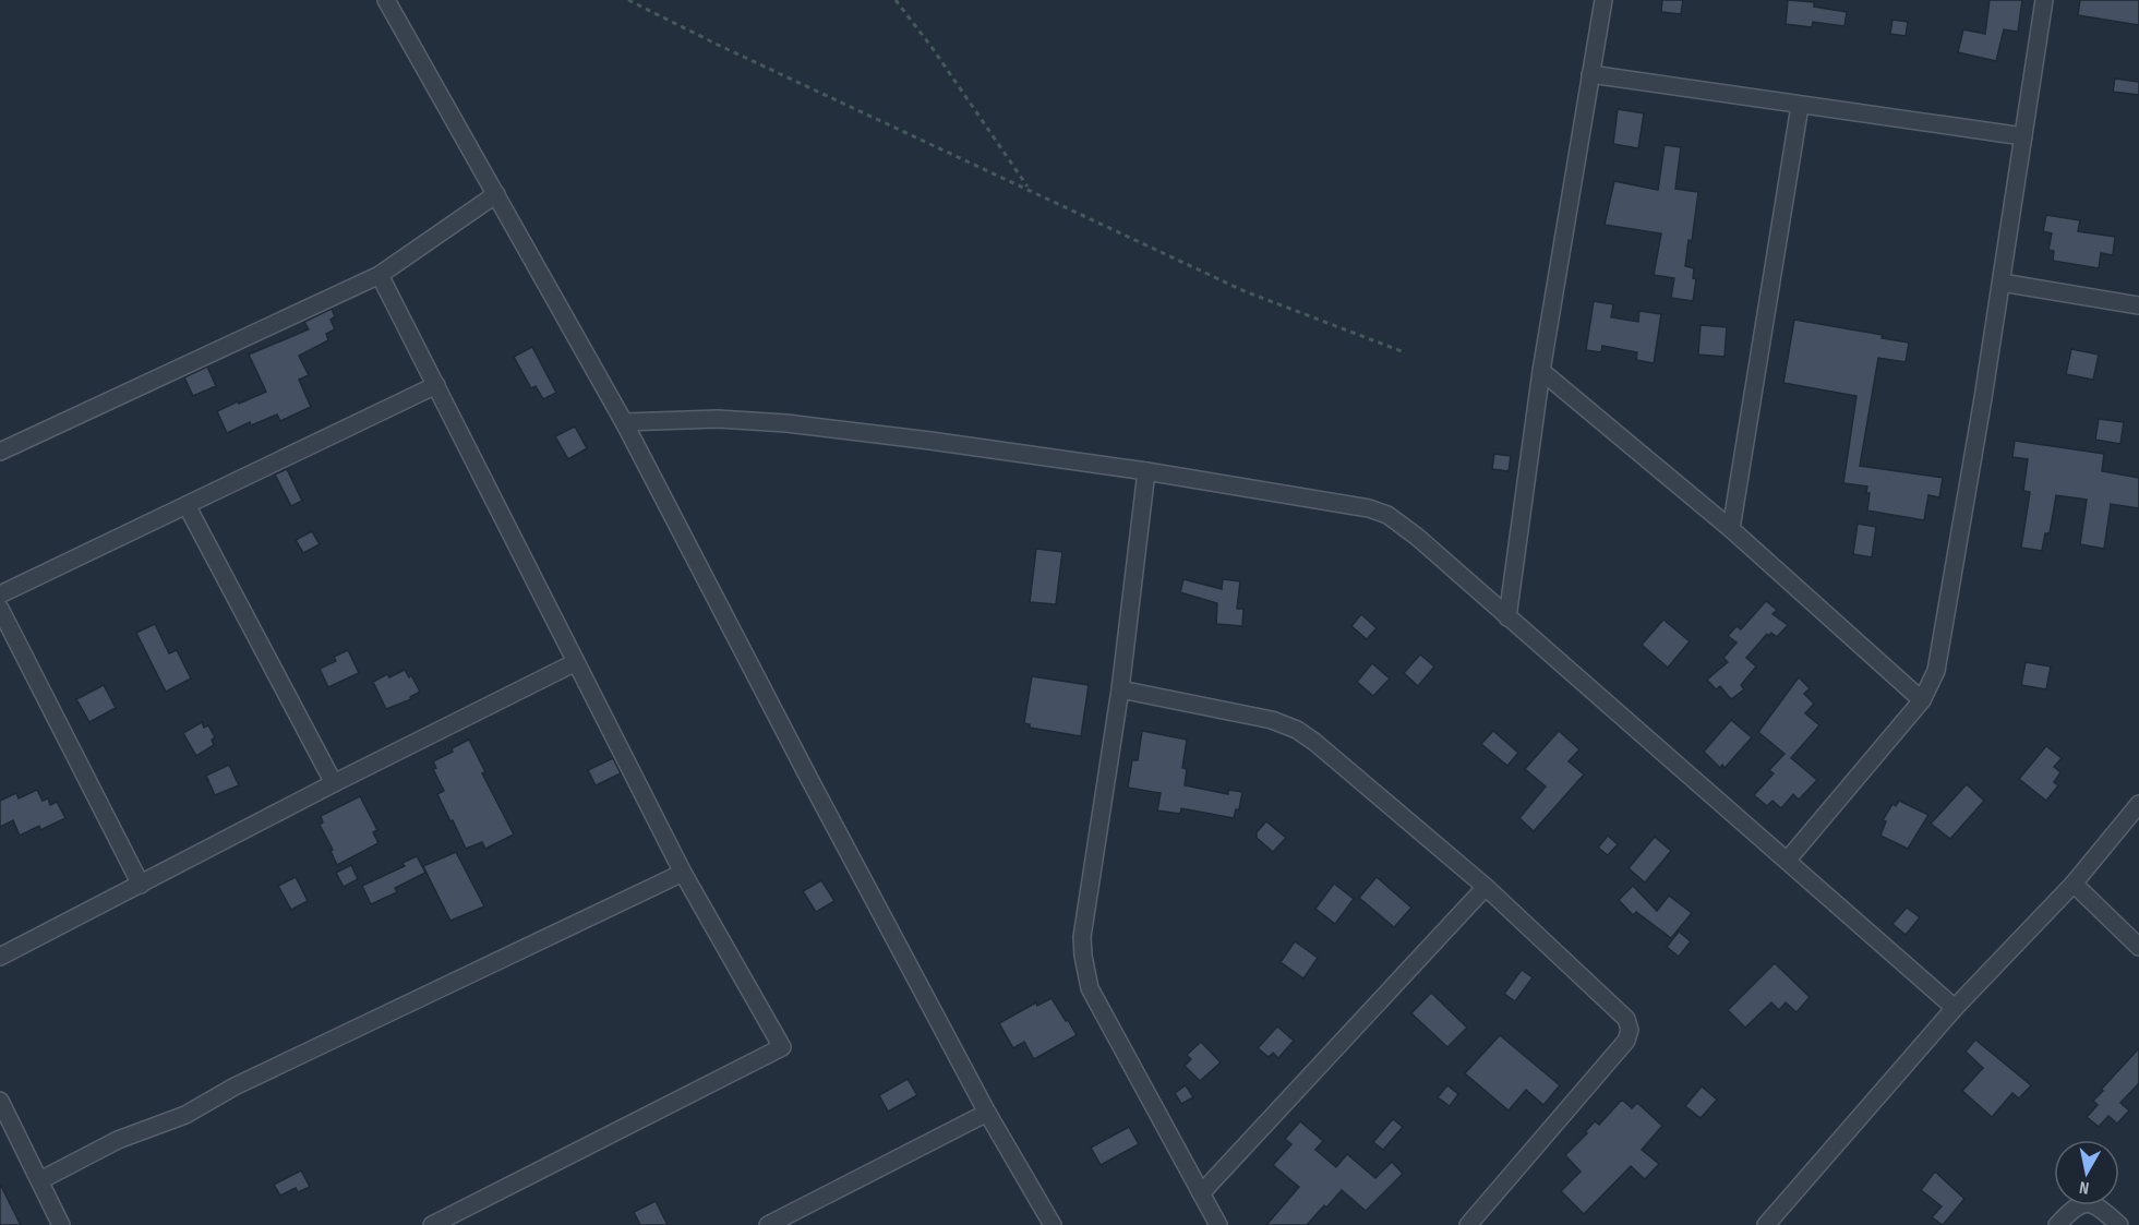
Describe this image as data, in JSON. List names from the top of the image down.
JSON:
{
  "north": "bottom"
}
